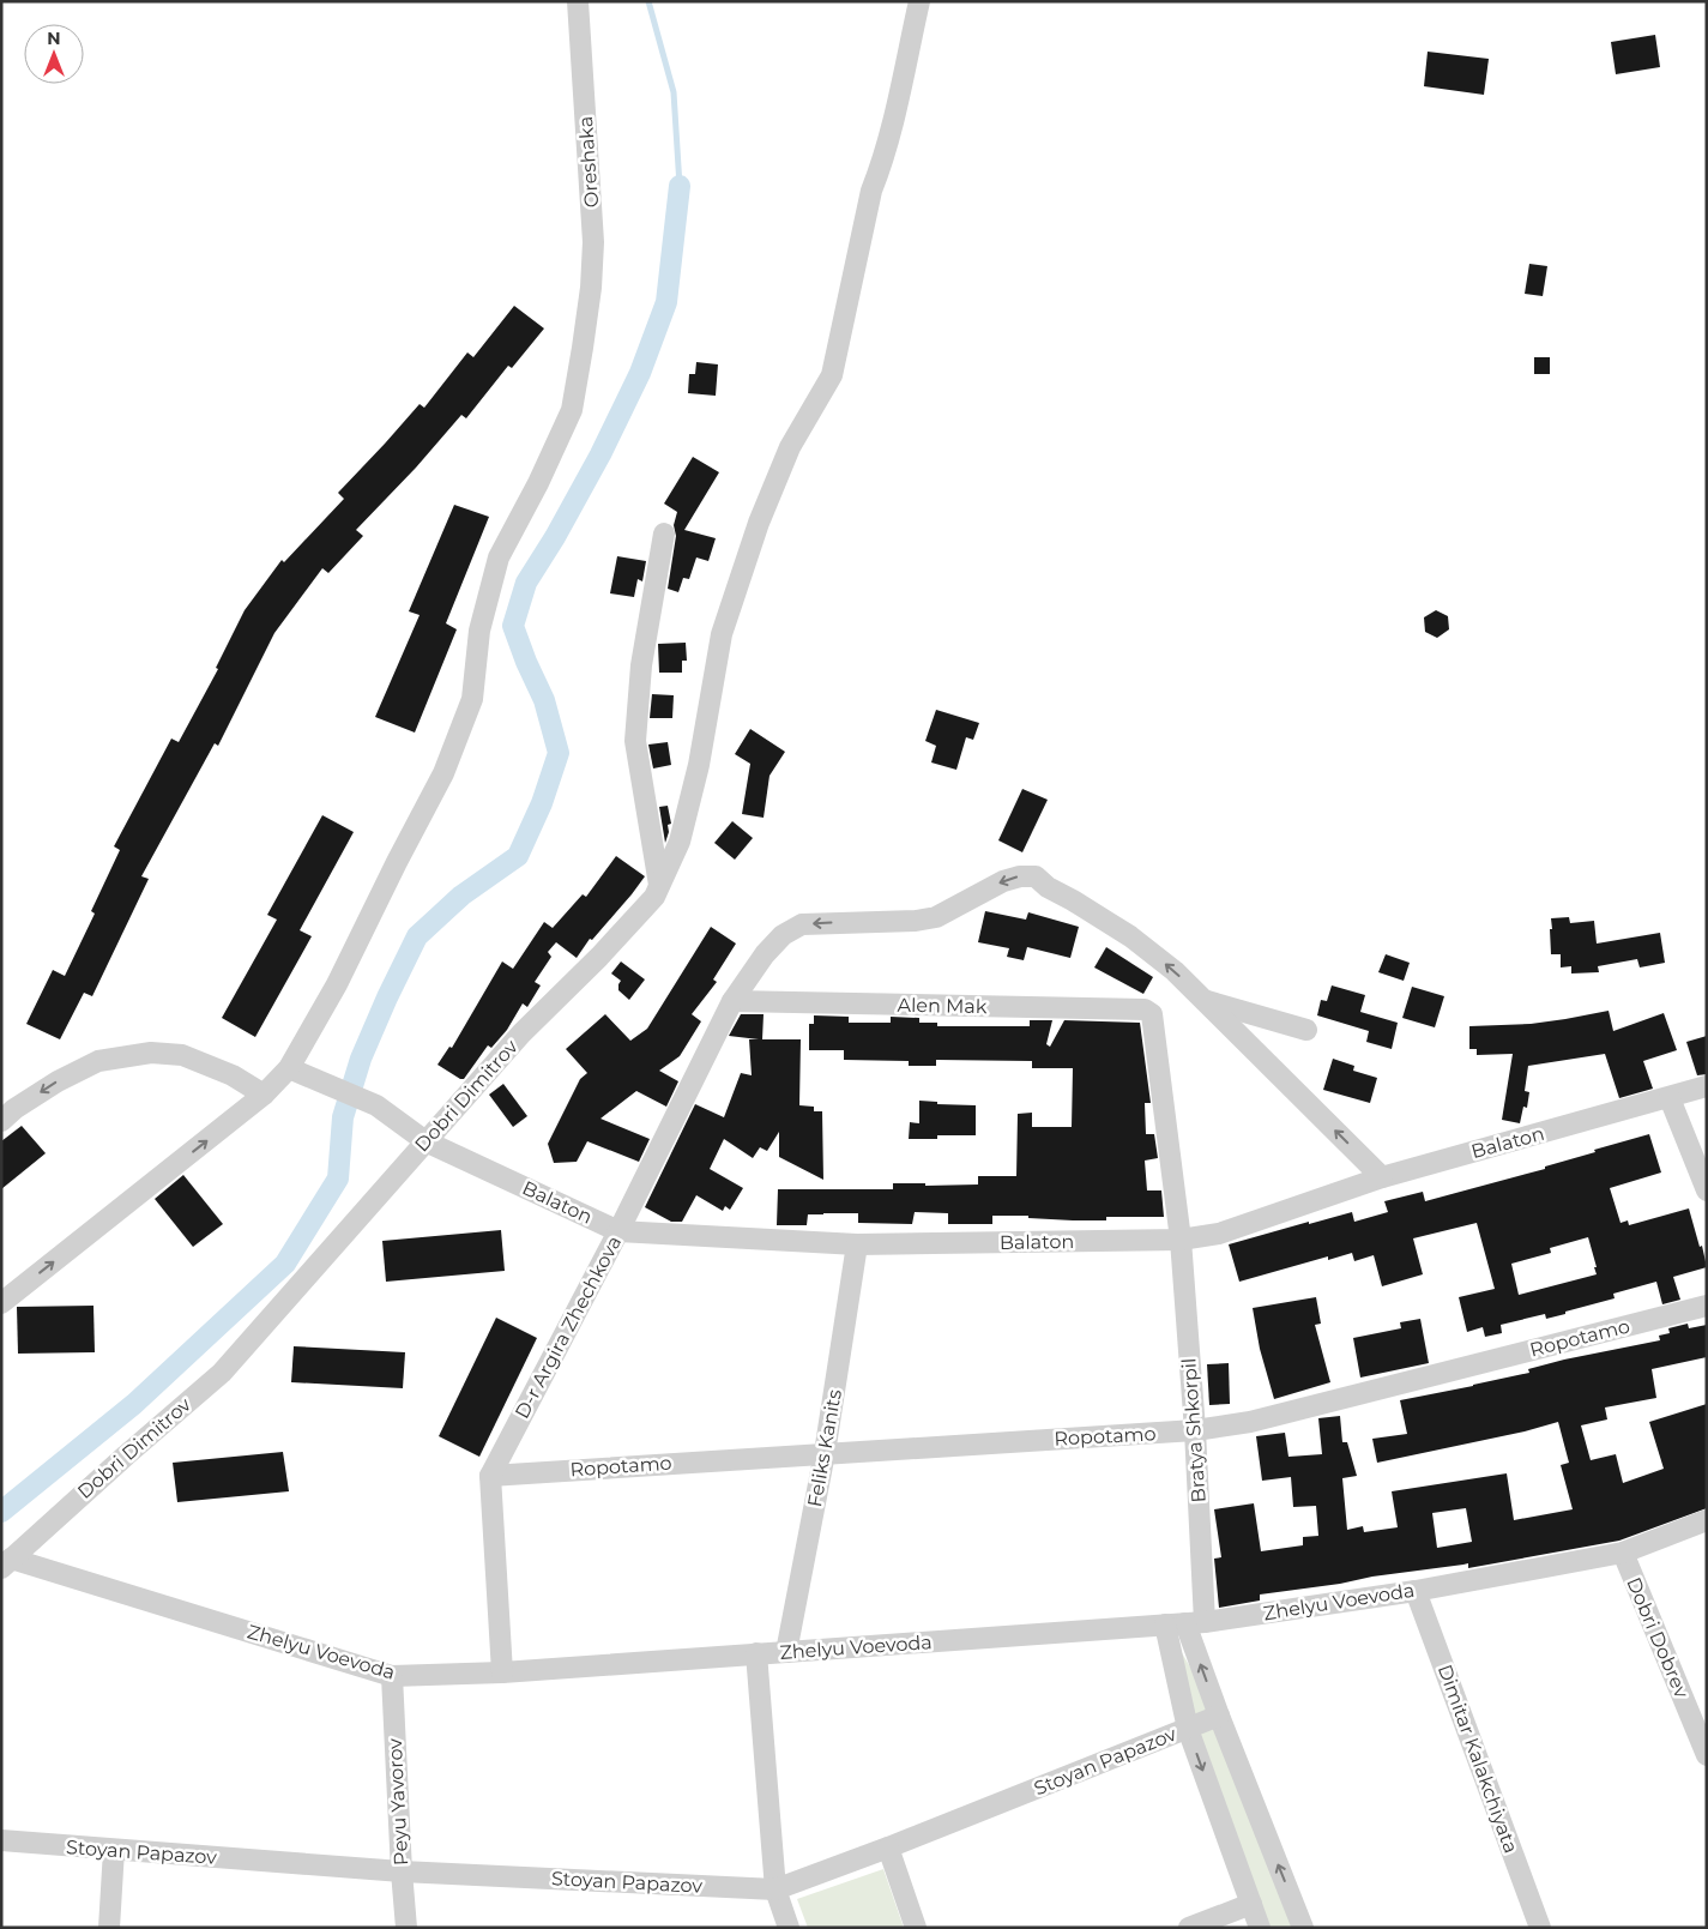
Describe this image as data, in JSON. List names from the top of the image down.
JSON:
{
  "streets": {
    "street": [
      "Oreshaka",
      "Alen Mak",
      "Dobri Dimitrov",
      "Balaton",
      "D-r Argira Zhechkova",
      "Ropotamo",
      "Bratya Shkorpil",
      "Feliks Kanits",
      "Zhelyu Voevoda",
      "Dobri Dobrev",
      "Dimitar Kalakchiyata",
      "Stoyan Papazov",
      "Peyu Yavorov"
    ]
  },
  "crossings": [
    ["Oreshaka", "Balaton"],
    ["Alen Mak", "D-r Argira Zhechkova"],
    ["Alen Mak", "Bratya Shkorpil"],
    ["Dobri Dimitrov", "Balaton"],
    ["Dobri Dimitrov", "Zhelyu Voevoda"],
    ["Balaton", "D-r Argira Zhechkova"],
    ["Balaton", "Bratya Shkorpil"],
    ["Balaton", "Feliks Kanits"],
    ["D-r Argira Zhechkova", "Ropotamo"],
    ["Ropotamo", "Bratya Shkorpil"],
    ["Ropotamo", "Feliks Kanits"],
    ["Bratya Shkorpil", "Zhelyu Voevoda"],
    ["Bratya Shkorpil", "Stoyan Papazov"],
    ["Feliks Kanits", "Zhelyu Voevoda"],
    ["Zhelyu Voevoda", "Dobri Dobrev"],
    ["Zhelyu Voevoda", "Dimitar Kalakchiyata"],
    ["Zhelyu Voevoda", "Peyu Yavorov"],
    ["Stoyan Papazov", "Peyu Yavorov"]
  ],
  "one_way": ["D-r Argira Zhechkova"],
  "north": "top"
}
